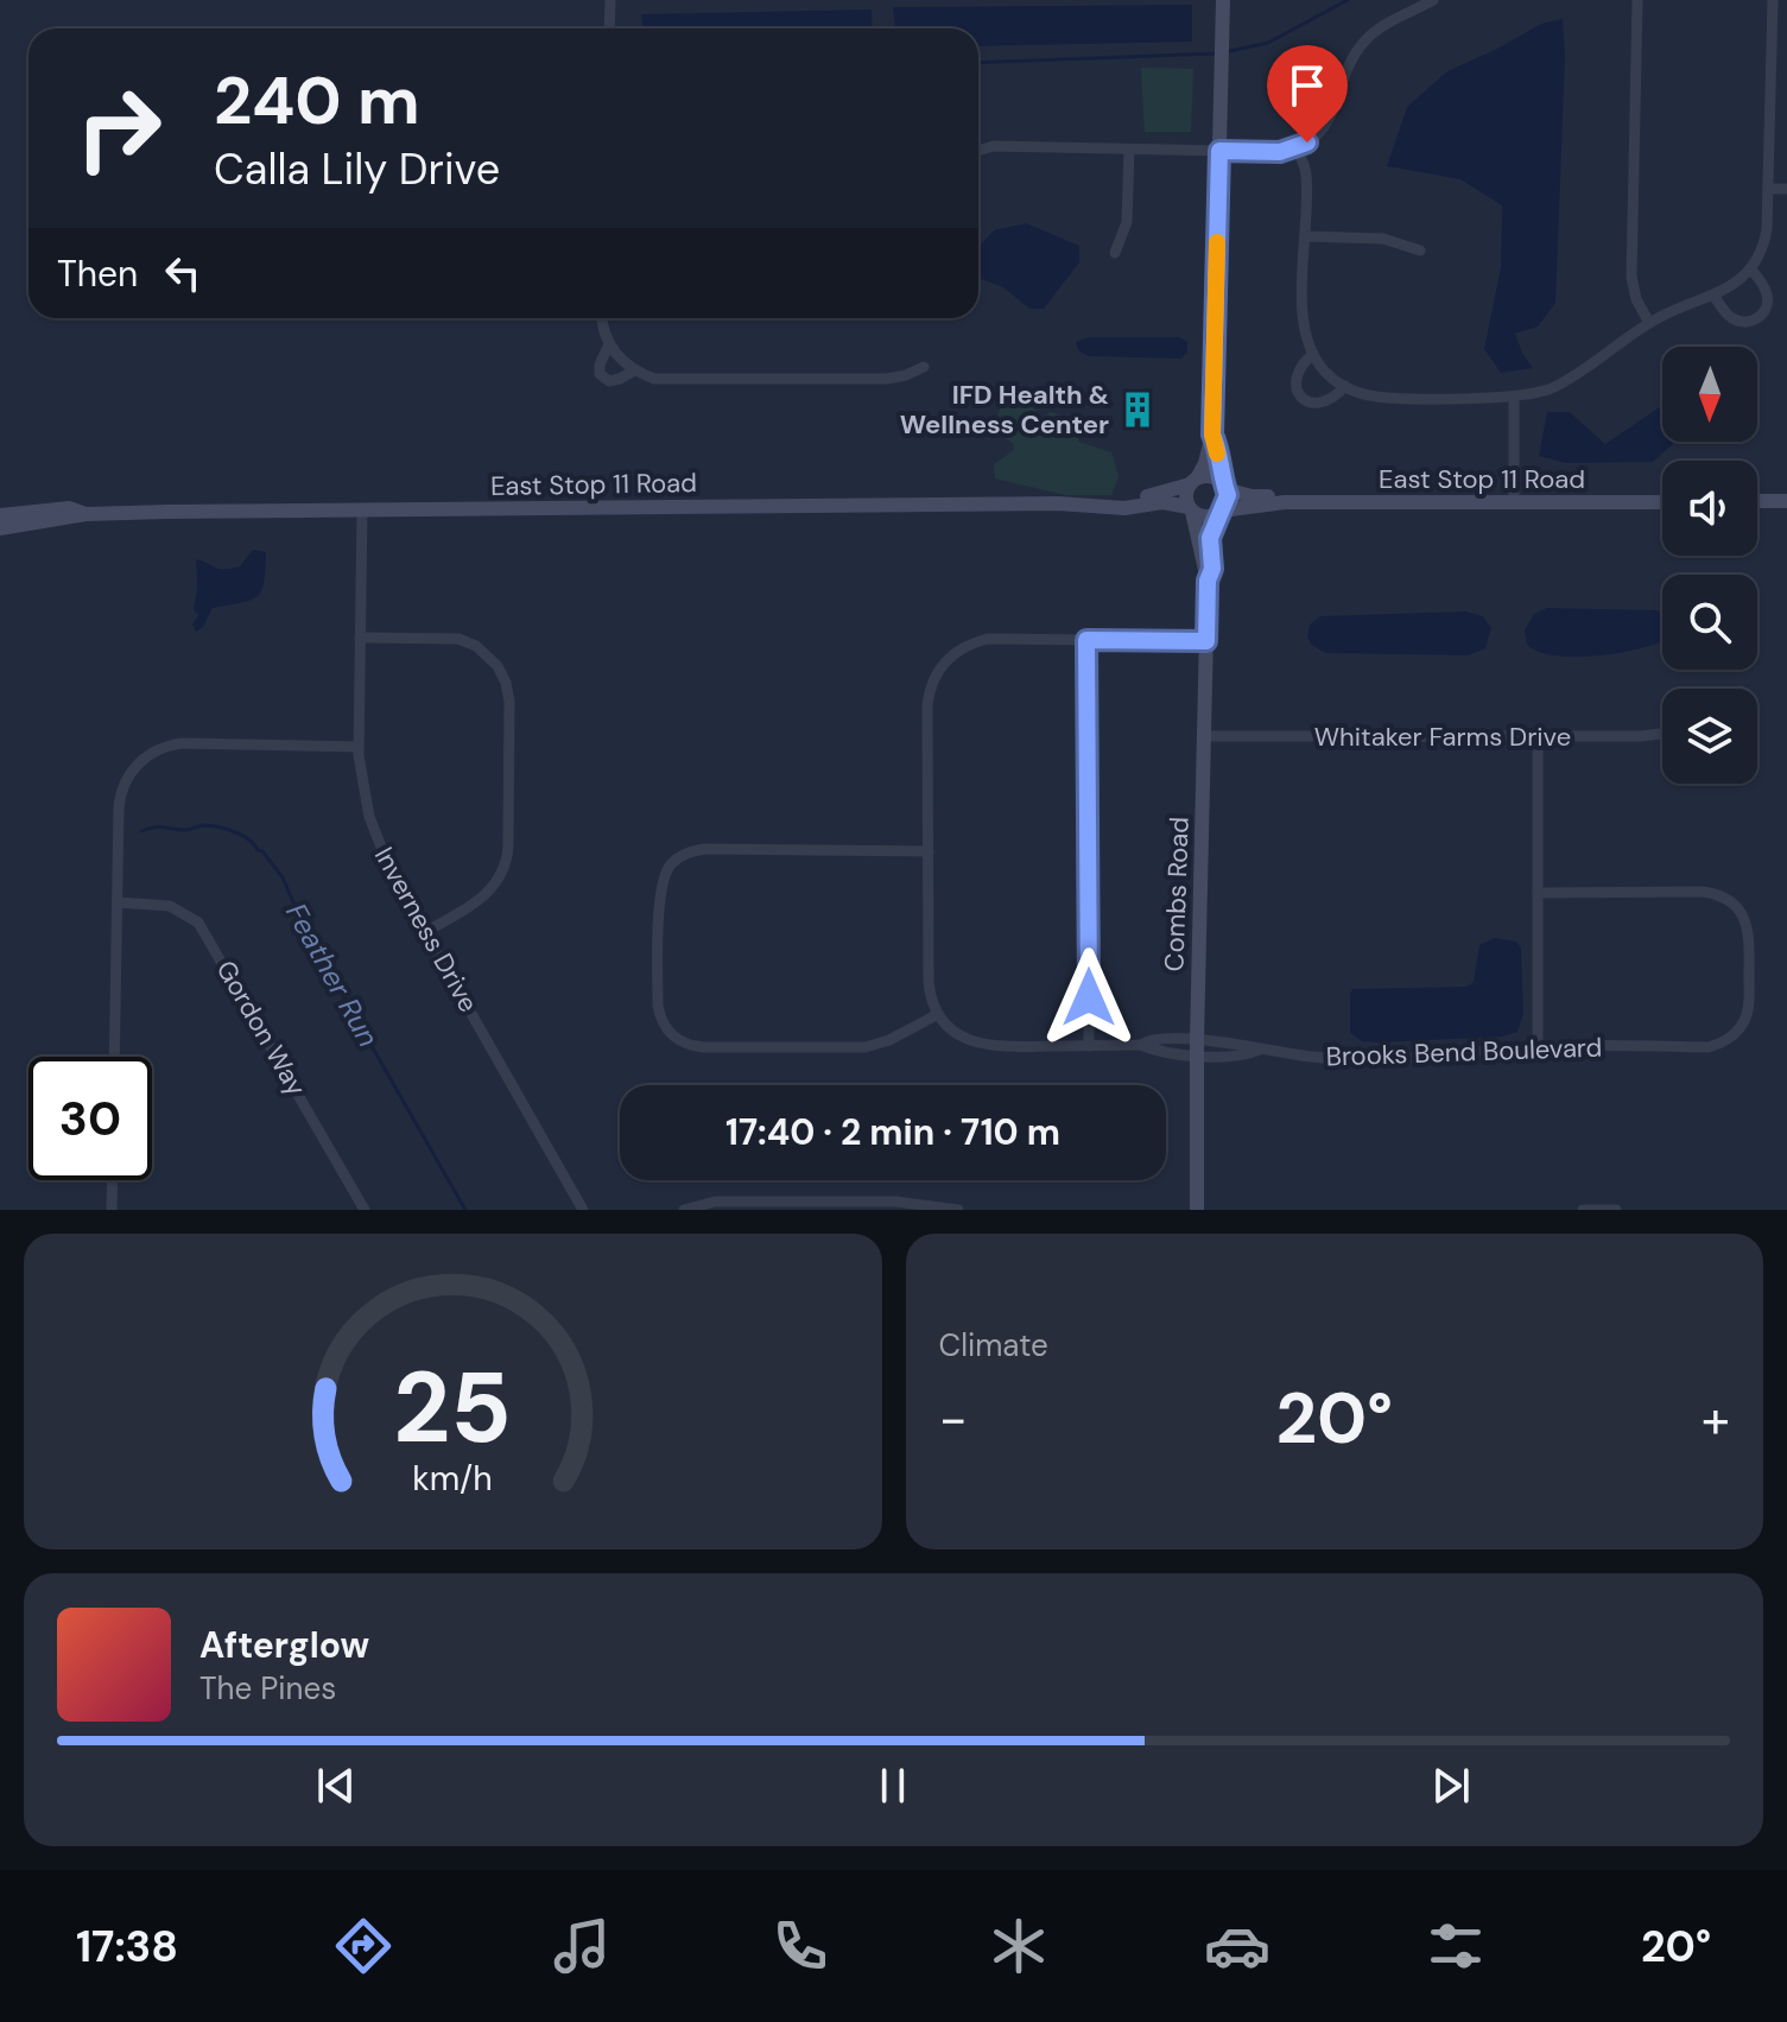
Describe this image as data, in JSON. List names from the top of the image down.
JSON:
{
  "streets": {
    "main road": ["East Stop 11 Road", "Combs Road"],
    "street": [
      "Whitaker Farms Drive",
      "Inverness Drive",
      "Gordon Way",
      "Brooks Bend Boulevard"
    ]
  },
  "crossings": [
    ["East Stop 11 Road", "Combs Road"],
    ["East Stop 11 Road", "Inverness Drive"],
    ["Whitaker Farms Drive", "Combs Road"],
    ["Combs Road", "Brooks Bend Boulevard"]
  ],
  "water": ["Feather Run"],
  "places": {
    "building": ["IFD Health & Wellness Center"]
  },
  "north": "bottom",
  "page": {
    "turn": ["240 m", "Calla Lily Drive"],
    "then": "Then",
    "limit": "30",
    "trip": "17:40 · 2 min · 710 m",
    "tile": "Climate",
    "heat": ["−", "20°", "+"],
    "song": ["Afterglow", "The Pines"],
    "tabs": ["17:38", "20°"],
    "gauge": ["25", "km/h"]
  }
}
